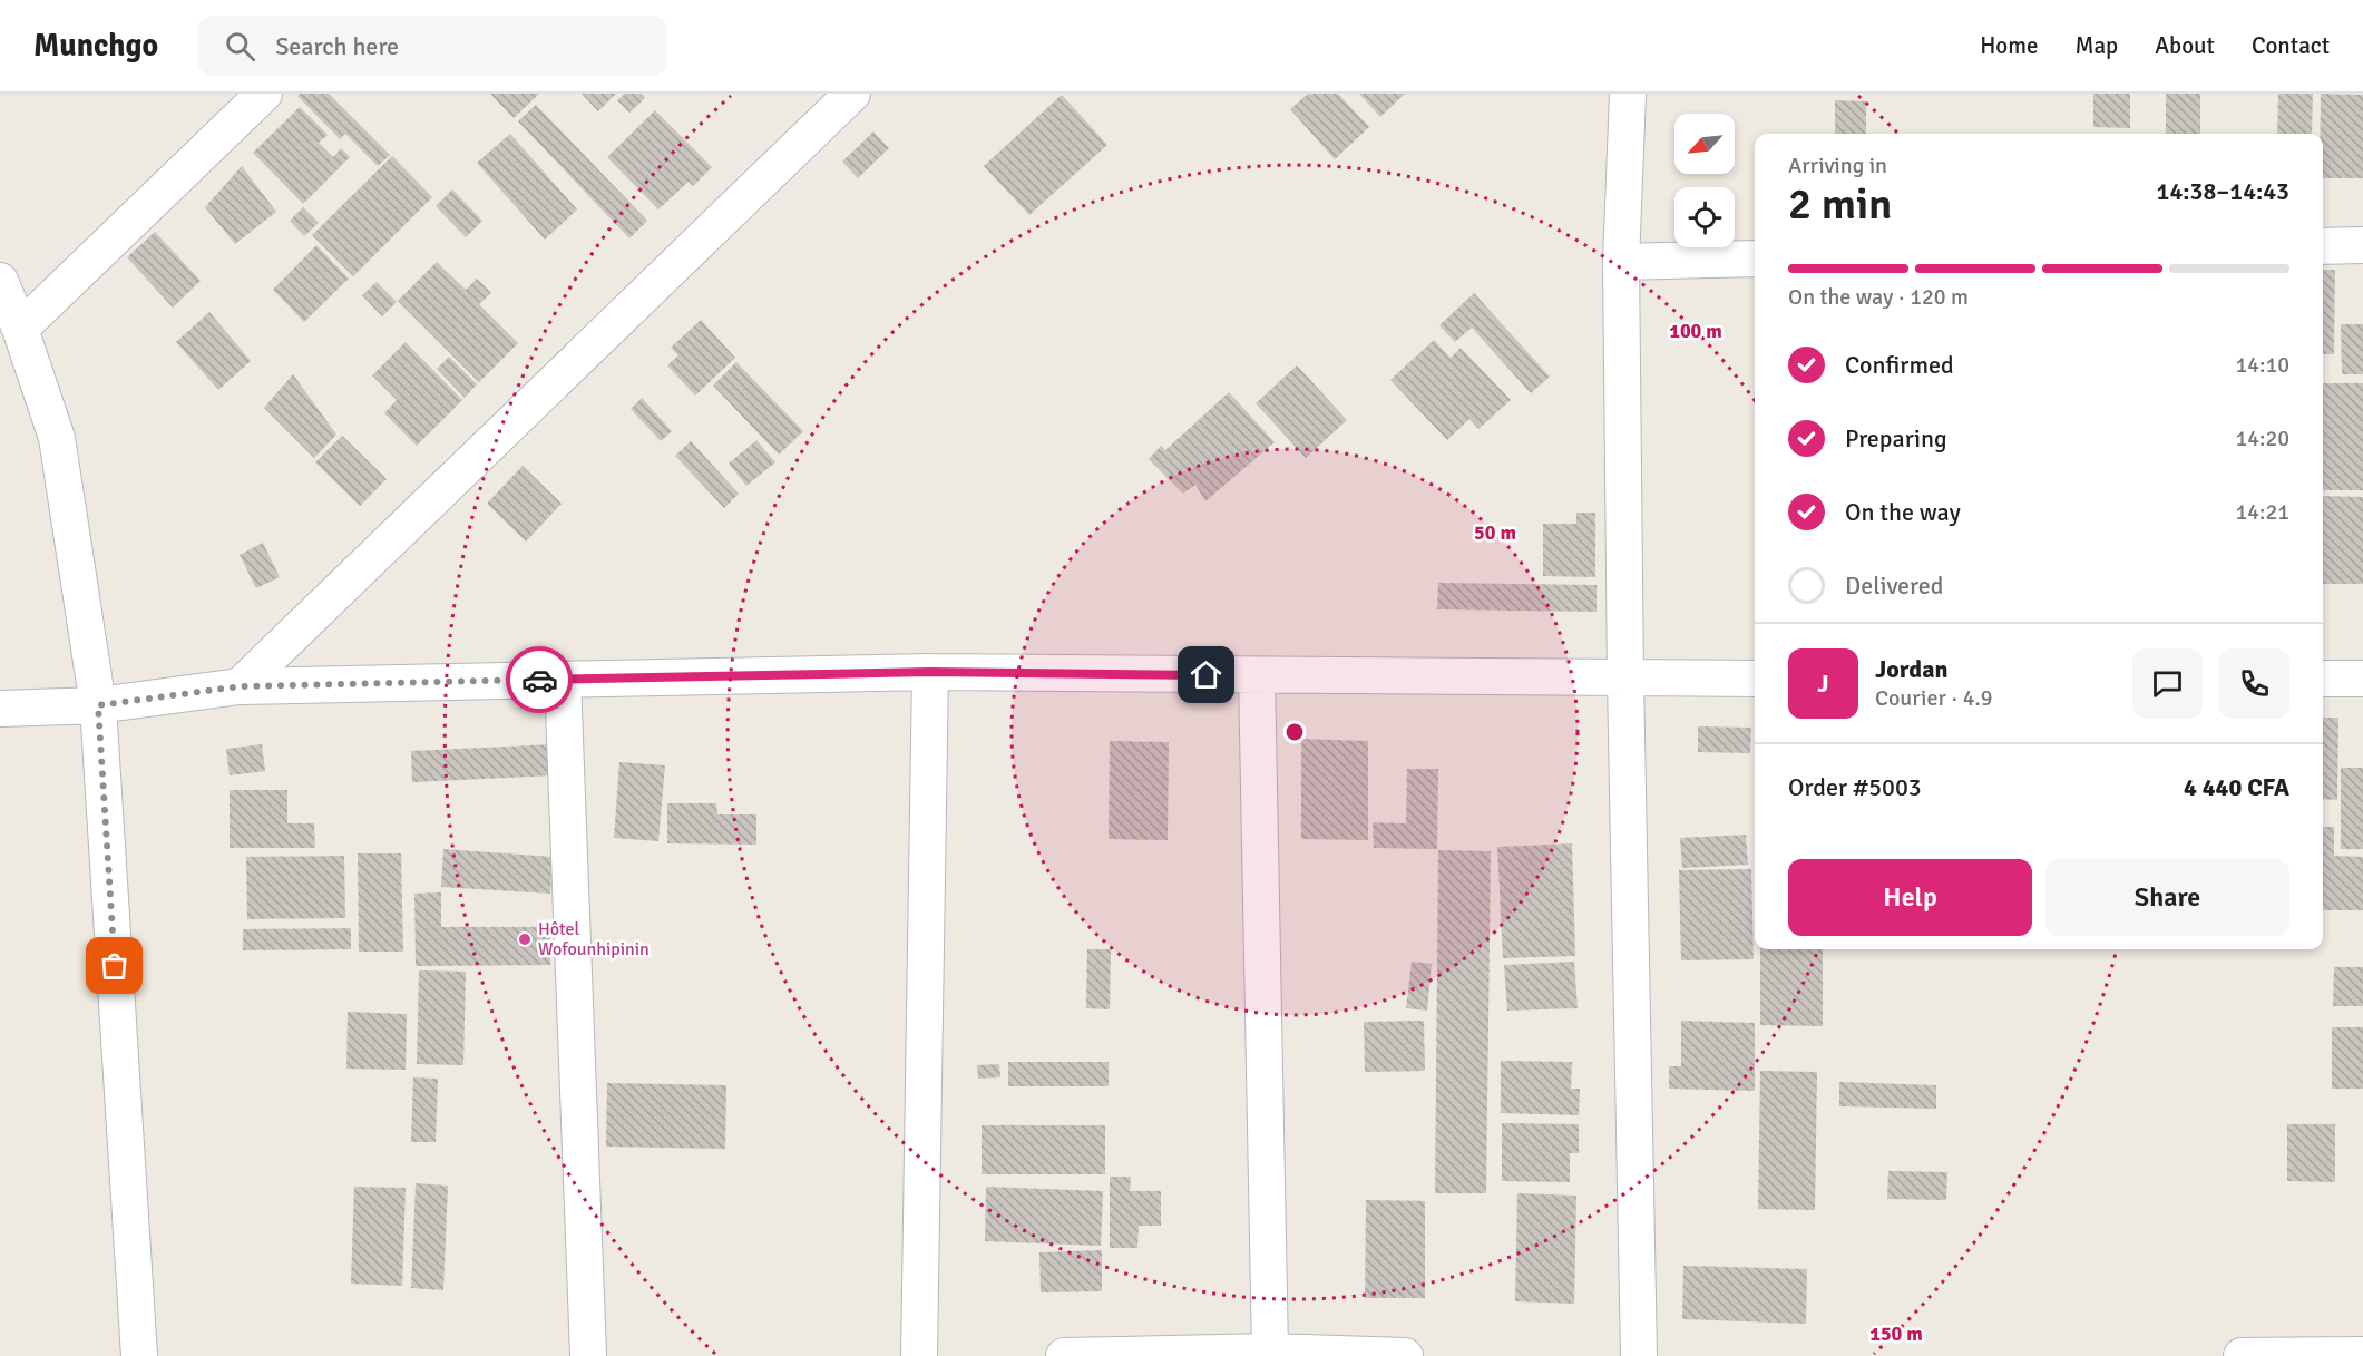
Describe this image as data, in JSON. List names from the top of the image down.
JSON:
{
  "places": ["Hôtel Wofounhipinin"],
  "north": "bottom left",
  "page": {
    "header": "Munchgo",
    "search": "Search here",
    "nav": [
      "Home",
      "Map",
      "About",
      "Contact"
    ],
    "heading": ["2 min", "Arriving in", "14:38–14:43"],
    "panel": [
      "Jordan",
      "Courier · 4.9",
      "Order #5003",
      "4 440 CFA"
    ],
    "bar": "On the way · 120 m",
    "list": [
      ["Confirmed", "14:10"],
      ["Preparing", "14:20"],
      ["On the way", "14:21"],
      "Delivered"
    ],
    "round": "J",
    "buttons": ["Help", "Share"]
  },
  "rings": ["100 m", "50 m", "150 m"]
}
